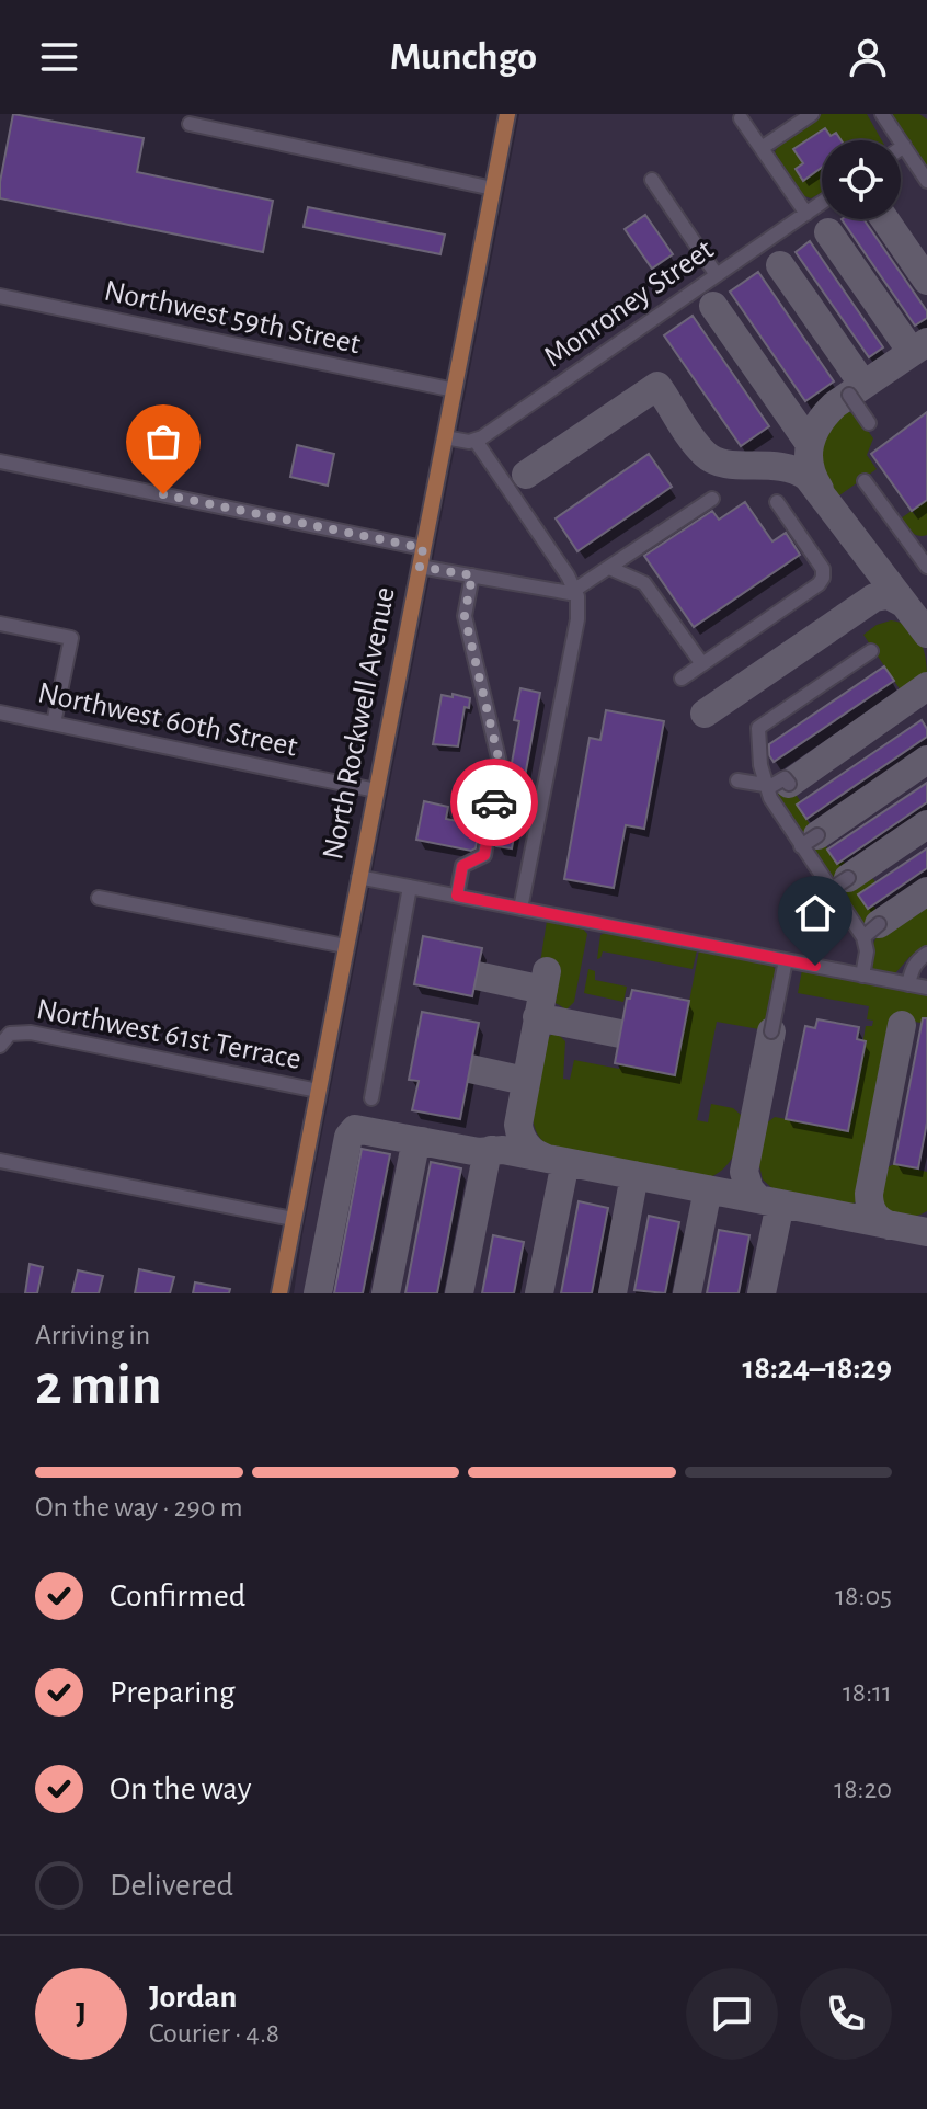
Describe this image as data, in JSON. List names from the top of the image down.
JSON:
{
  "streets": {
    "main road": ["North Rockwell Avenue"],
    "street": [
      "Monroney Street",
      "Northwest 59th Street",
      "Northwest 60th Street",
      "Northwest 61st Terrace"
    ]
  },
  "crossings": [
    ["Northwest 59th Street", "North Rockwell Avenue"],
    ["Northwest 60th Street", "North Rockwell Avenue"],
    ["North Rockwell Avenue", "Northwest 61st Terrace"]
  ],
  "page": {
    "header": "Munchgo",
    "heading": ["2 min", "Arriving in", "18:24–18:29"],
    "panel": ["Jordan", "Courier · 4.8"],
    "bar": "On the way · 290 m",
    "list": [
      ["Confirmed", "18:05"],
      ["Preparing", "18:11"],
      ["On the way", "18:20"],
      "Delivered"
    ],
    "round": "J"
  }
}
